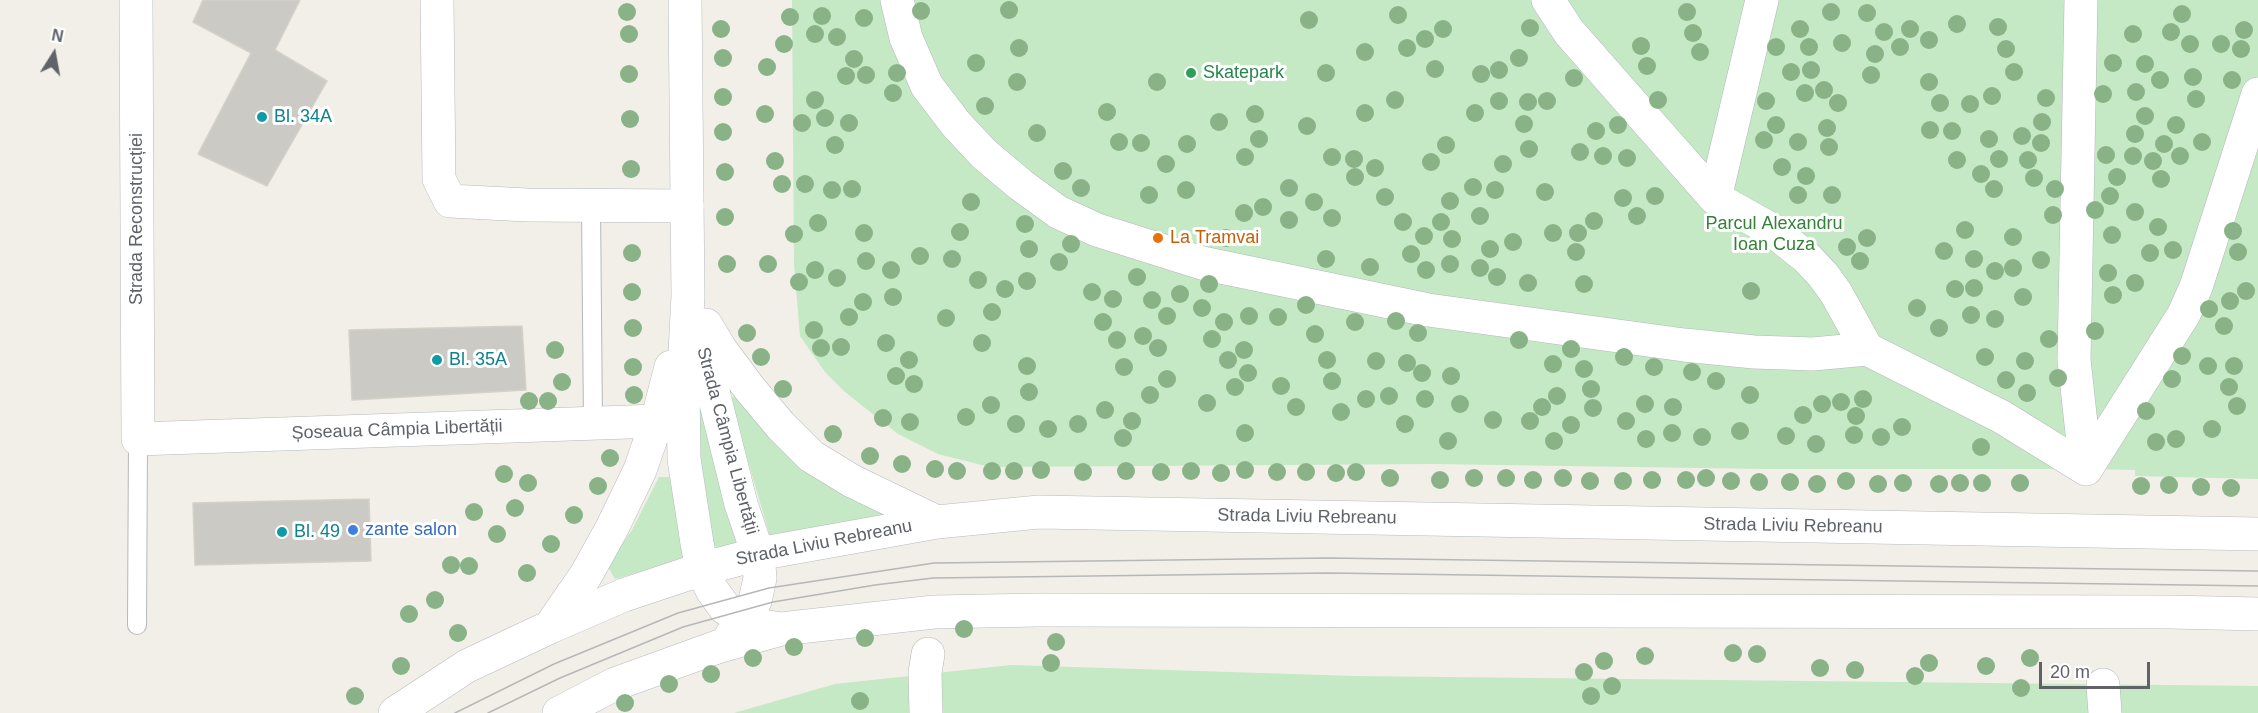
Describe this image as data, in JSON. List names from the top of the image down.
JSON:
{
  "streets": {
    "street": [
      "Strada Reconstrucției",
      "Șoseaua Câmpia Libertății",
      "Strada Câmpia Libertății",
      "Strada Liviu Rebreanu"
    ]
  },
  "crossings": [
    ["Strada Reconstrucției", "Șoseaua Câmpia Libertății"],
    ["Strada Câmpia Libertății", "Strada Liviu Rebreanu"]
  ],
  "parks": ["Parcul Alexandru Ioan Cuza"],
  "places": [
    "Skatepark",
    "Bl. 34A",
    "La Tramvai",
    "Bl. 35A",
    "zante salon",
    "Bl. 49"
  ],
  "scale_bar": "20 m",
  "north": "top"
}
